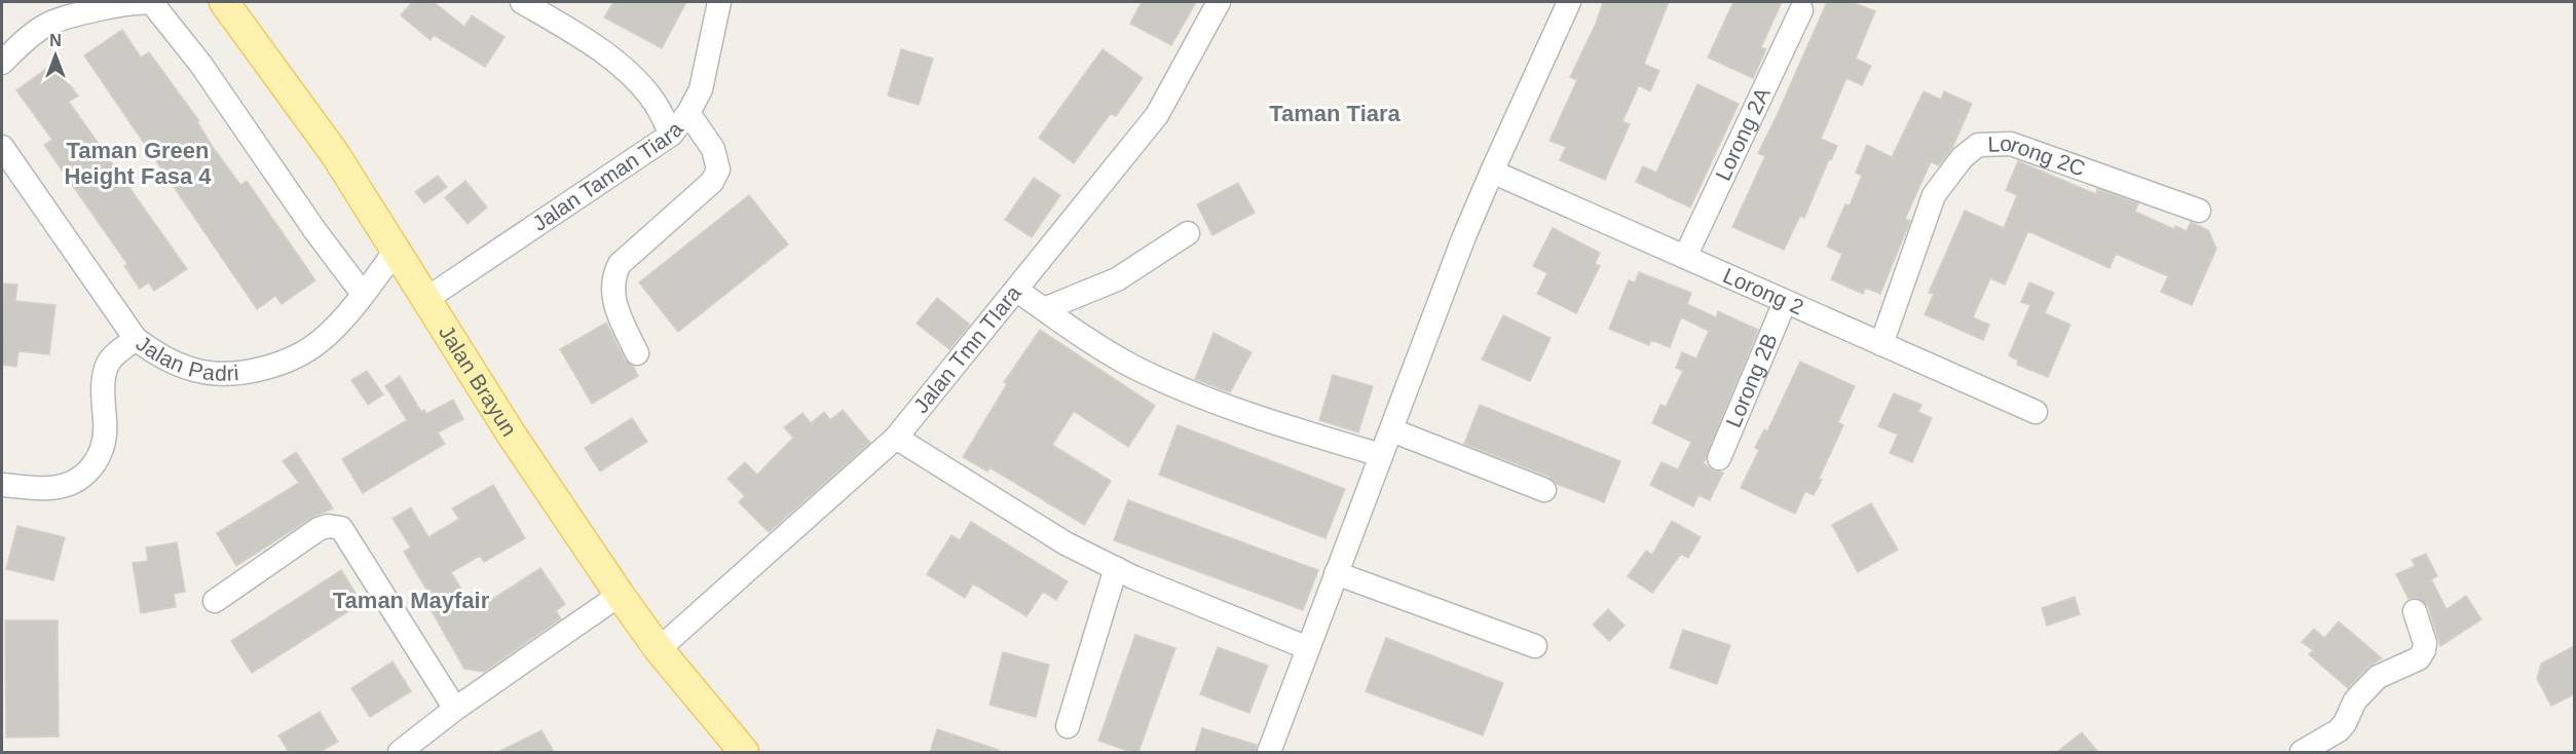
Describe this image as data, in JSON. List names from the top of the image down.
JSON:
{
  "streets": {
    "main road": ["Jalan Brayun"],
    "street": [
      "Lorong 2A",
      "Lorong 2C",
      "Jalan Taman Tiara",
      "Lorong 2",
      "Jalan Tmn TIara",
      "Jalan Padri",
      "Lorong 2B"
    ]
  },
  "crossings": [
    ["Lorong 2A", "Lorong 2"],
    ["Lorong 2C", "Lorong 2"],
    ["Jalan Taman Tiara", "Jalan Brayun"],
    ["Lorong 2", "Lorong 2B"],
    ["Jalan Tmn TIara", "Jalan Brayun"],
    ["Jalan Padri", "Jalan Brayun"]
  ],
  "districts": ["Taman Tiara", "Taman Green Height Fasa 4", "Taman Mayfair"],
  "north": "top"
}
